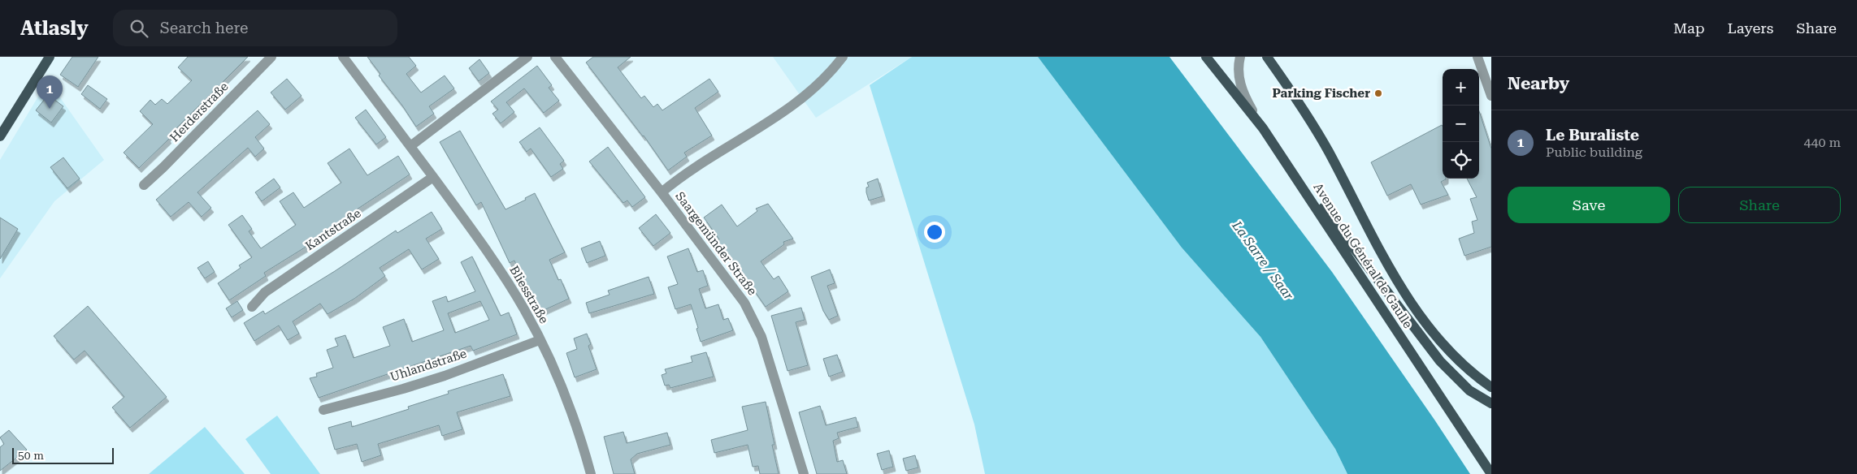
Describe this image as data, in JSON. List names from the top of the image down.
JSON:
{
  "streets": {
    "main road": ["Avenue du Général de Gaulle"],
    "street": [
      "Herderstraße",
      "Kantstraße",
      "Saargemünder Straße",
      "Bliesstraße",
      "Uhlandstraße"
    ]
  },
  "crossings": [
    ["Kantstraße", "Bliesstraße"],
    ["Bliesstraße", "Uhlandstraße"]
  ],
  "water": ["La Sarre / Saar"],
  "places": ["Parking Fischer"],
  "scale_bar": "50 m",
  "page": {
    "header": "Atlasly",
    "search": "Search here",
    "nav": ["Map", "Layers", "Share"],
    "heading": "Nearby",
    "map_buttons": ["+", "−"],
    "pins": "1",
    "list": [
      {
        "mark": "1",
        "name": "Le Buraliste",
        "note": "Public building",
        "value": "440 m"
      }
    ],
    "buttons": ["Save", "Share"],
    "scale": "50 m"
  }
}
